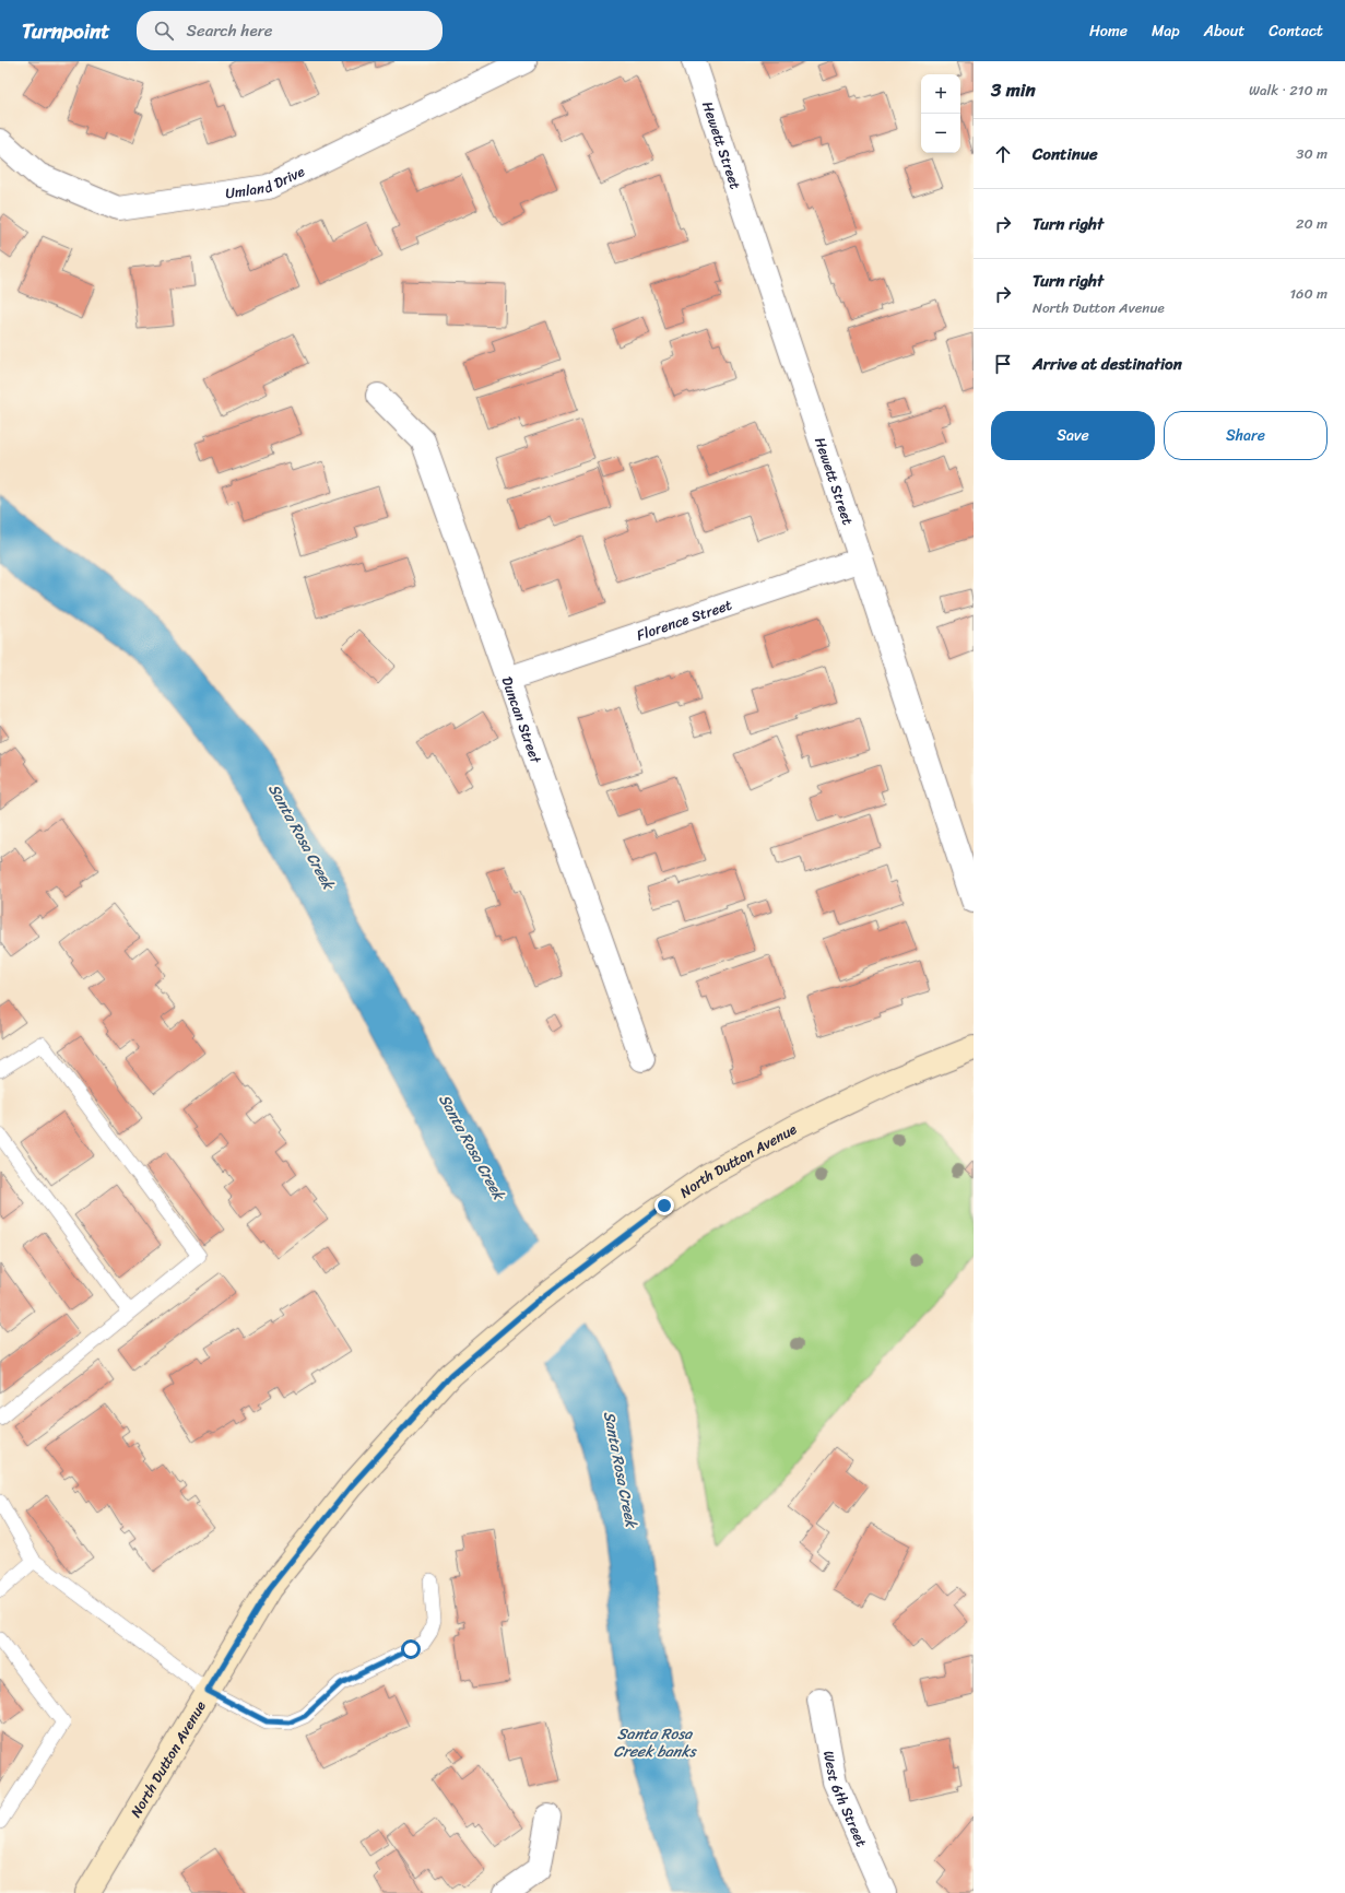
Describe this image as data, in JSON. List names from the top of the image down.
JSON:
{
  "streets": {
    "main road": ["North Dutton Avenue"],
    "street": [
      "Hewett Street",
      "Umland Drive",
      "Florence Street",
      "Duncan Street",
      "West 6th Street"
    ]
  },
  "crossings": [
    ["Hewett Street", "Florence Street"],
    ["Florence Street", "Duncan Street"]
  ],
  "water": ["Santa Rosa Creek", "Santa Rosa Creek banks"],
  "page": {
    "header": "Turnpoint",
    "search": "Search here",
    "nav": [
      "Home",
      "Map",
      "About",
      "Contact"
    ],
    "heading": ["3 min", "Walk · 210 m"],
    "map_buttons": ["+", "−"],
    "list": [
      ["Continue", "30 m"],
      ["Turn right", "20 m"],
      ["Turn right", "North Dutton Avenue", "160 m"],
      "Arrive at destination"
    ],
    "buttons": ["Save", "Share"]
  }
}
